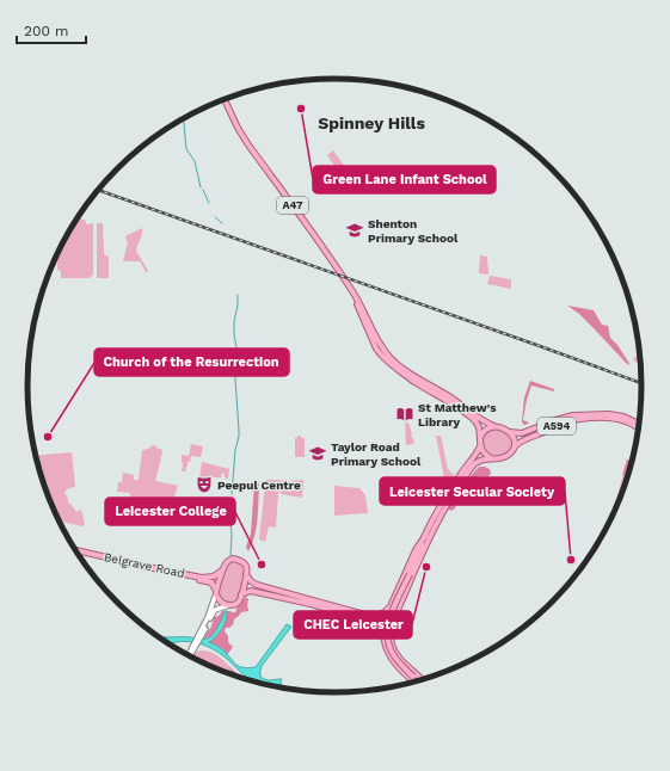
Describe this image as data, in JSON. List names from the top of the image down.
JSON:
{
  "streets": {
    "main road": ["A47", "A594", "Belgrave Road"]
  },
  "crossings": [
    ["A47", "A594"]
  ],
  "districts": ["Spinney Hills"],
  "places": {
    "other": [
      "Green Lane Infant School",
      "Church of the Resurrection",
      "Leicester Secular Society",
      "Leicester College",
      "CHEC Leicester"
    ],
    "school or university": ["Shenton Primary School", "Taylor Road Primary School"],
    "library": ["St Matthew's Library"],
    "theatre": ["Peepul Centre"]
  },
  "scale_bar": "200 m"
}
